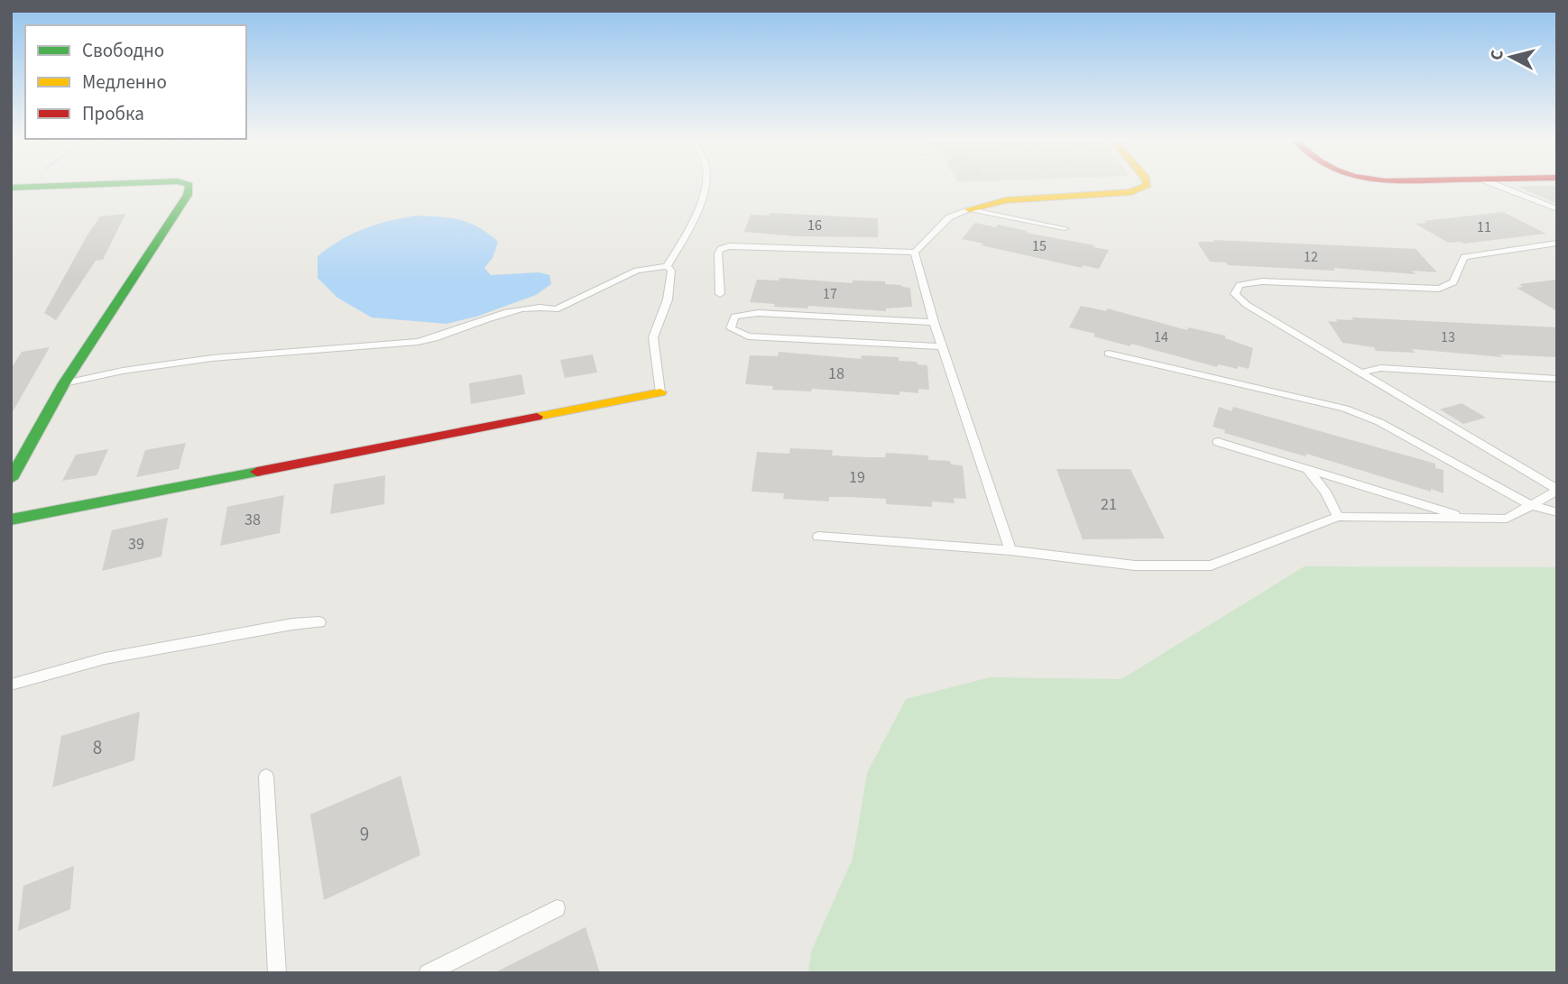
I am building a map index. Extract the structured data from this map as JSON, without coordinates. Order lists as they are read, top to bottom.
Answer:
{
  "house_numbers": [
    "16",
    "11",
    "15",
    "12",
    "17",
    "14",
    "13",
    "18",
    "19",
    "21",
    "38",
    "39",
    "8",
    "9"
  ],
  "legend": ["Свободно", "Медленно", "Пробка"],
  "north": "left"
}
